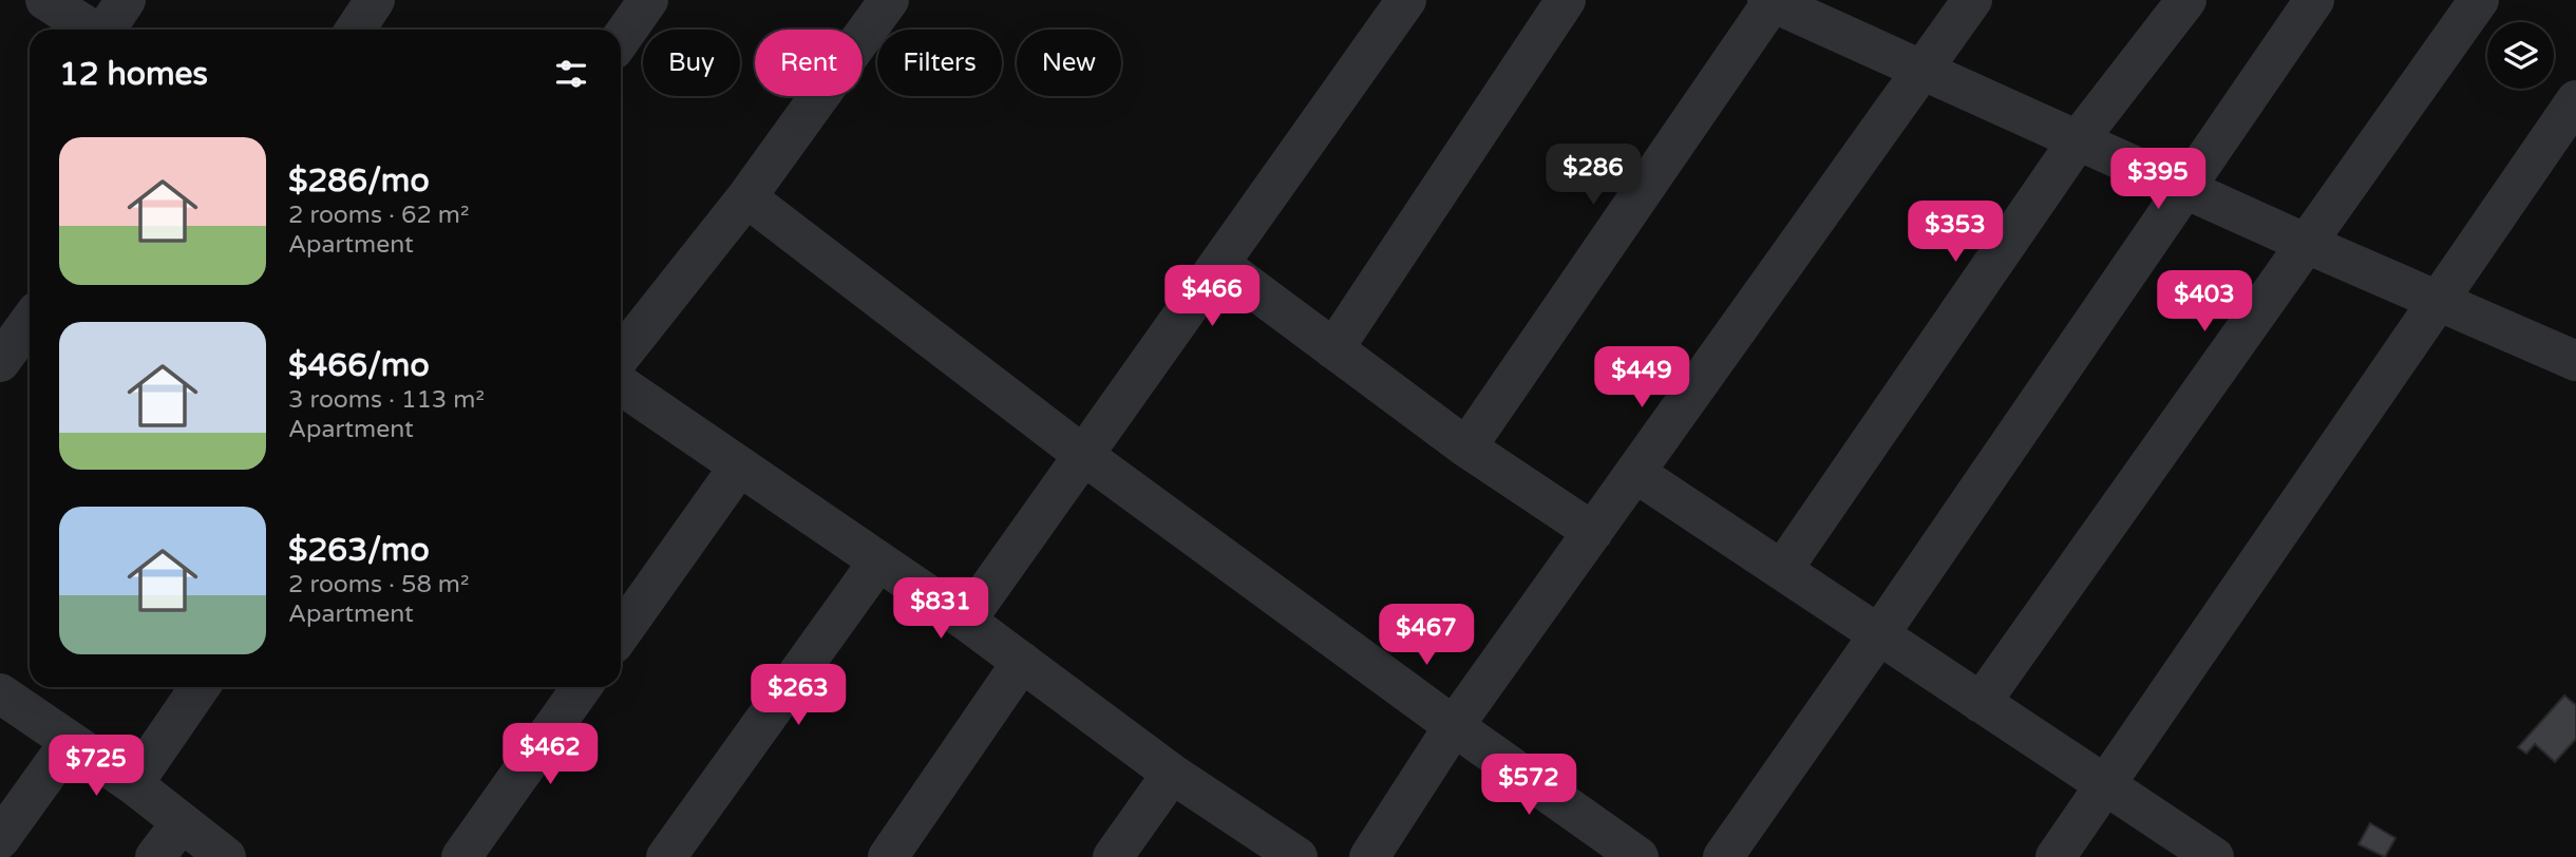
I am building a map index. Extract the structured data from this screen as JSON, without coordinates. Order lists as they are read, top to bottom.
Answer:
{
  "page": {
    "chip": [
      "Buy",
      "Rent",
      "Filters",
      "New"
    ],
    "heading": "12 homes",
    "list": [
      {
        "name": "$286/mo",
        "note": "2 rooms · 62 m² · Apartment"
      },
      {
        "name": "$466/mo",
        "note": "3 rooms · 113 m² · Apartment"
      },
      {
        "name": "$263/mo",
        "note": "2 rooms · 58 m² · Apartment"
      }
    ],
    "price": [
      "$286",
      "$395",
      "$353",
      "$466",
      "$403",
      "$449",
      "$831",
      "$467",
      "$263",
      "$462",
      "$725",
      "$572"
    ]
  }
}
